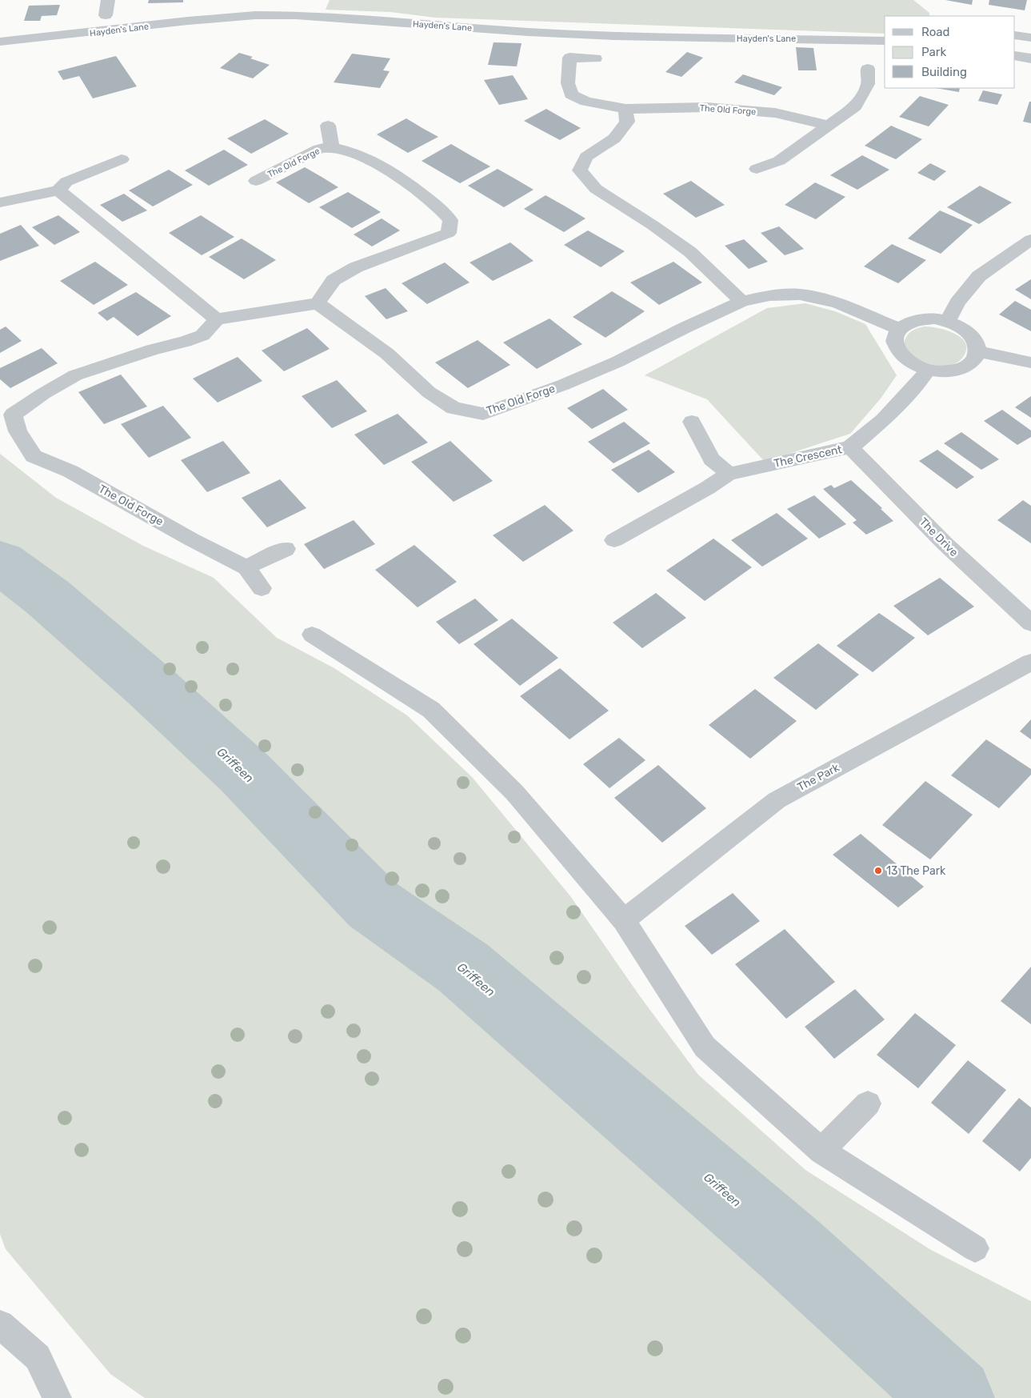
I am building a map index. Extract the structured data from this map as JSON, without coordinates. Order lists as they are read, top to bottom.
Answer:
{
  "streets": {
    "street": [
      "Hayden's Lane",
      "The Old Forge",
      "The Crescent",
      "The Drive",
      "The Park"
    ]
  },
  "crossings": [
    ["The Old Forge", "The Crescent"],
    ["The Crescent", "The Drive"]
  ],
  "water": ["Griffeen"],
  "places": ["13 The Park"],
  "legend": ["Road", "Park", "Building"]
}
